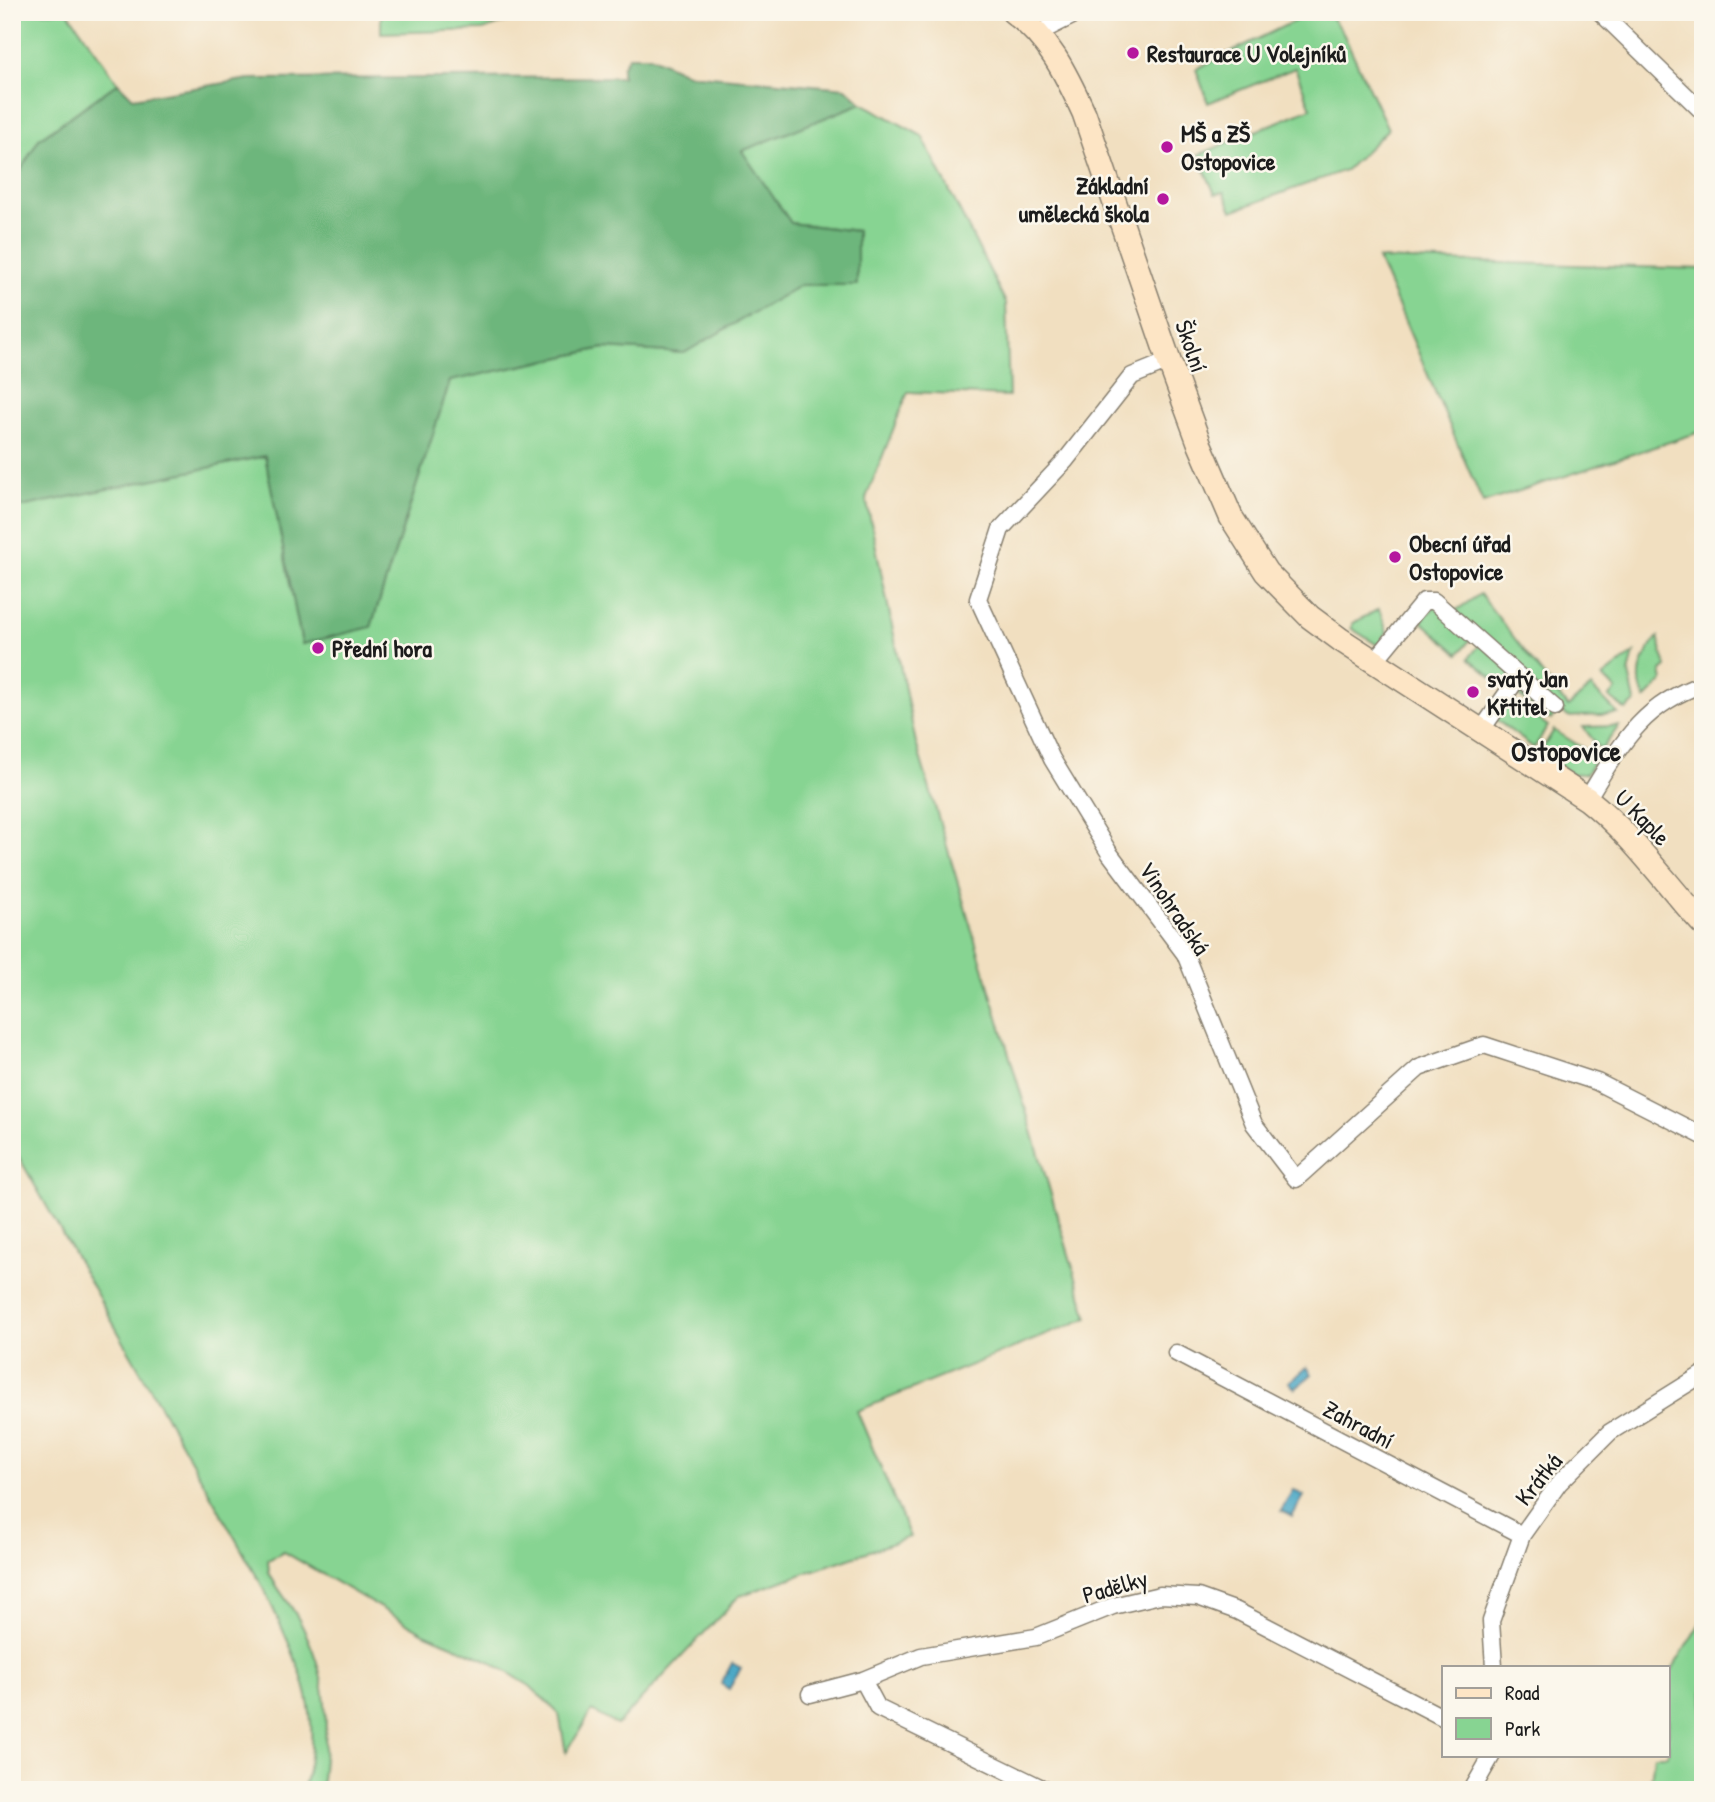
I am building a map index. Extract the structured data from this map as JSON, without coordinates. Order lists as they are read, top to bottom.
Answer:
{
  "streets": {
    "street": [
      "Školní",
      "U Kaple",
      "Vinohradská",
      "Zahradní",
      "Krátká",
      "Padělky"
    ]
  },
  "crossings": [
    ["Školní", "U Kaple"],
    ["Školní", "Vinohradská"],
    ["Zahradní", "Krátká"]
  ],
  "districts": ["Ostopovice"],
  "places": [
    "Restaurace U Volejníků",
    "MŠ a ZŠ Ostopovice",
    "Základní umělecká škola",
    "Obecní úřad Ostopovice",
    "Přední hora",
    "svatý Jan Křtitel"
  ],
  "legend": ["Road", "Park"]
}
